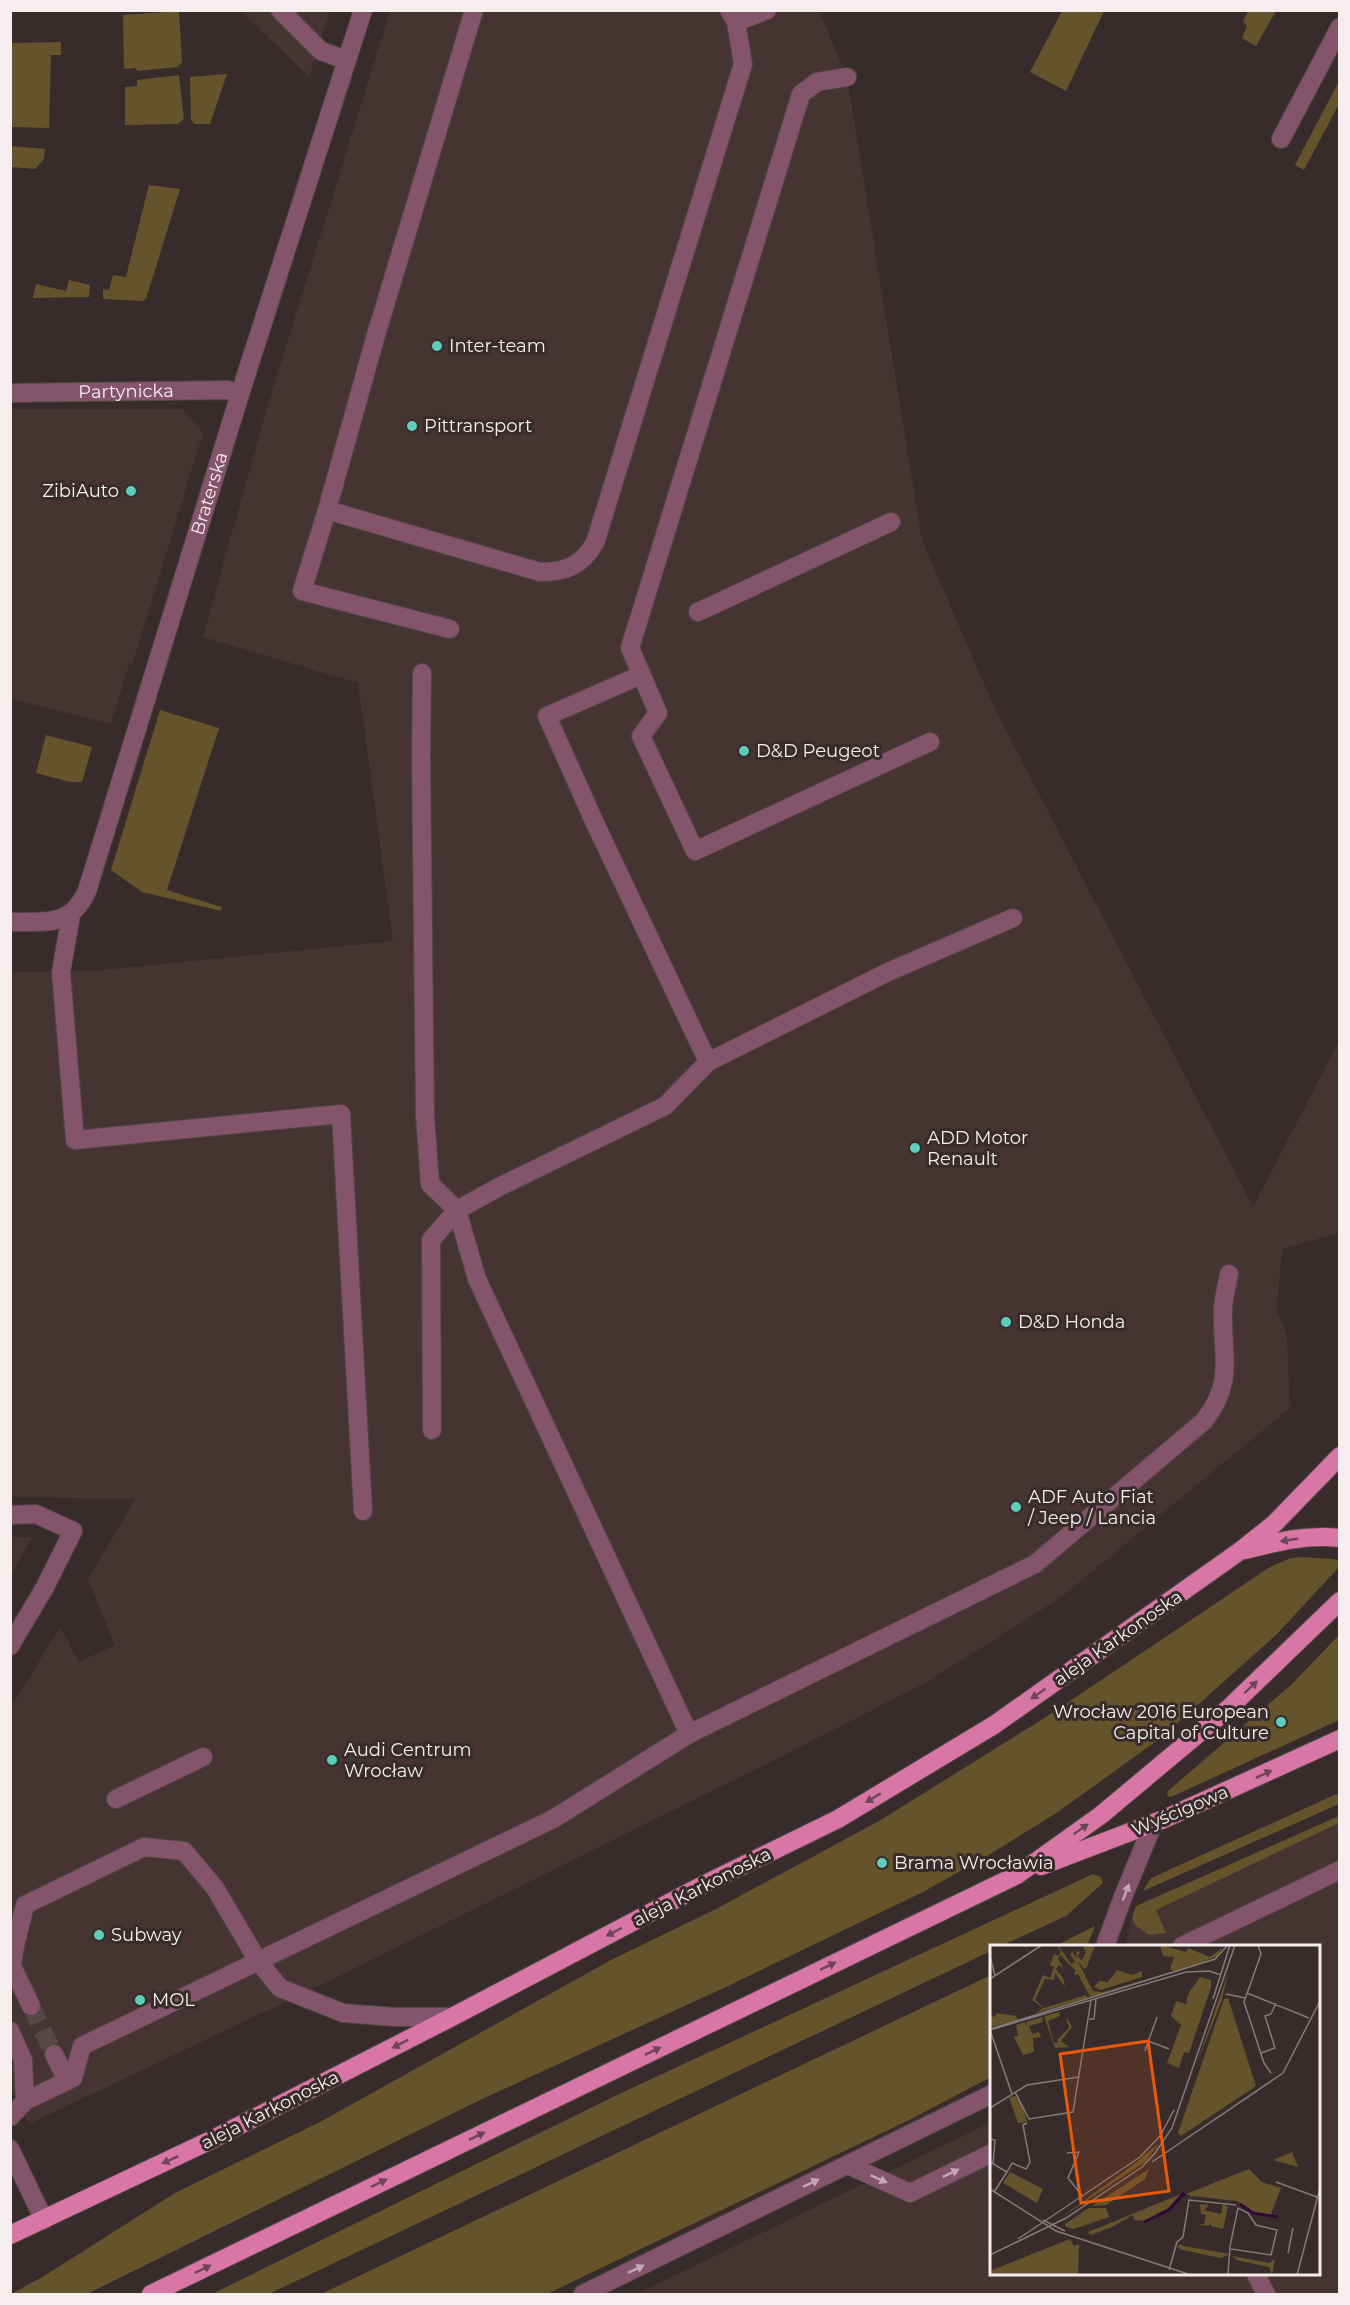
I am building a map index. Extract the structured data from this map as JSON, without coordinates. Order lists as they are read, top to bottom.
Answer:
{
  "streets": {
    "main road": ["aleja Karkonoska", "Wyścigowa"],
    "street": ["Partynicka", "Braterska"]
  },
  "crossings": [
    ["Partynicka", "Braterska"]
  ],
  "places": [
    "Inter-team",
    "Pittransport",
    "ZibiAuto",
    "D&D Peugeot",
    "ADD Motor Renault",
    "D&D Honda",
    "ADF Auto Fiat / Jeep / Lancia",
    "Wrocław 2016 European Capital of Culture",
    "Audi Centrum Wrocław",
    "Brama Wrocławia",
    "Subway",
    "MOL"
  ]
}
